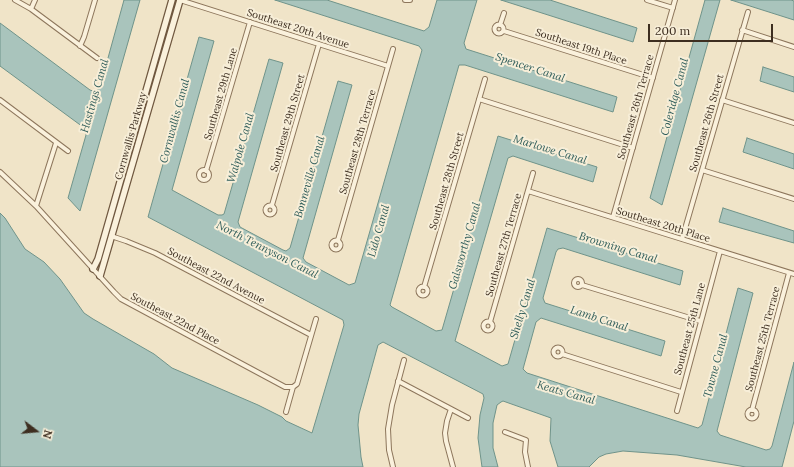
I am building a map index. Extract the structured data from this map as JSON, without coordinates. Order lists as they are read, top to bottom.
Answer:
{
  "streets": {
    "street": [
      "Southeast 20th Avenue",
      "Southeast 19th Place",
      "Southeast 29th Lane",
      "Southeast 26th Terrace",
      "Southeast 29th Street",
      "Southeast 26th Street",
      "Cornwallis Parkway",
      "Southeast 28th Terrace",
      "Southeast 28th Street",
      "Southeast 20th Place",
      "Southeast 27th Terrace",
      "Southeast 22nd Avenue",
      "Southeast 22nd Place",
      "Southeast 25th Lane",
      "Southeast 25th Terrace"
    ]
  },
  "crossings": [
    ["Southeast 20th Avenue", "Southeast 29th Lane"],
    ["Southeast 20th Avenue", "Southeast 29th Street"],
    ["Southeast 20th Avenue", "Cornwallis Parkway"],
    ["Southeast 20th Avenue", "Southeast 28th Terrace"],
    ["Southeast 19th Place", "Southeast 26th Terrace"],
    ["Southeast 26th Terrace", "Southeast 20th Place"],
    ["Southeast 26th Street", "Southeast 20th Place"],
    ["Cornwallis Parkway", "Southeast 22nd Avenue"],
    ["Cornwallis Parkway", "Southeast 22nd Place"],
    ["Southeast 20th Place", "Southeast 27th Terrace"],
    ["Southeast 20th Place", "Southeast 25th Lane"],
    ["Southeast 20th Place", "Southeast 25th Terrace"]
  ],
  "water": [
    "Spencer Canal",
    "Hastings Canal",
    "Coleridge Canal",
    "Cornwallis Canal",
    "Walpole Canal",
    "Marlowe Canal",
    "Bonneville Canal",
    "Lido Canal",
    "Galsworthy Canal",
    "Browning Canal",
    "North Tennyson Canal",
    "Shelly Canal",
    "Lamb Canal",
    "Towne Canal",
    "Keats Canal"
  ],
  "scale_bar": "200 m",
  "north": "right"
}
